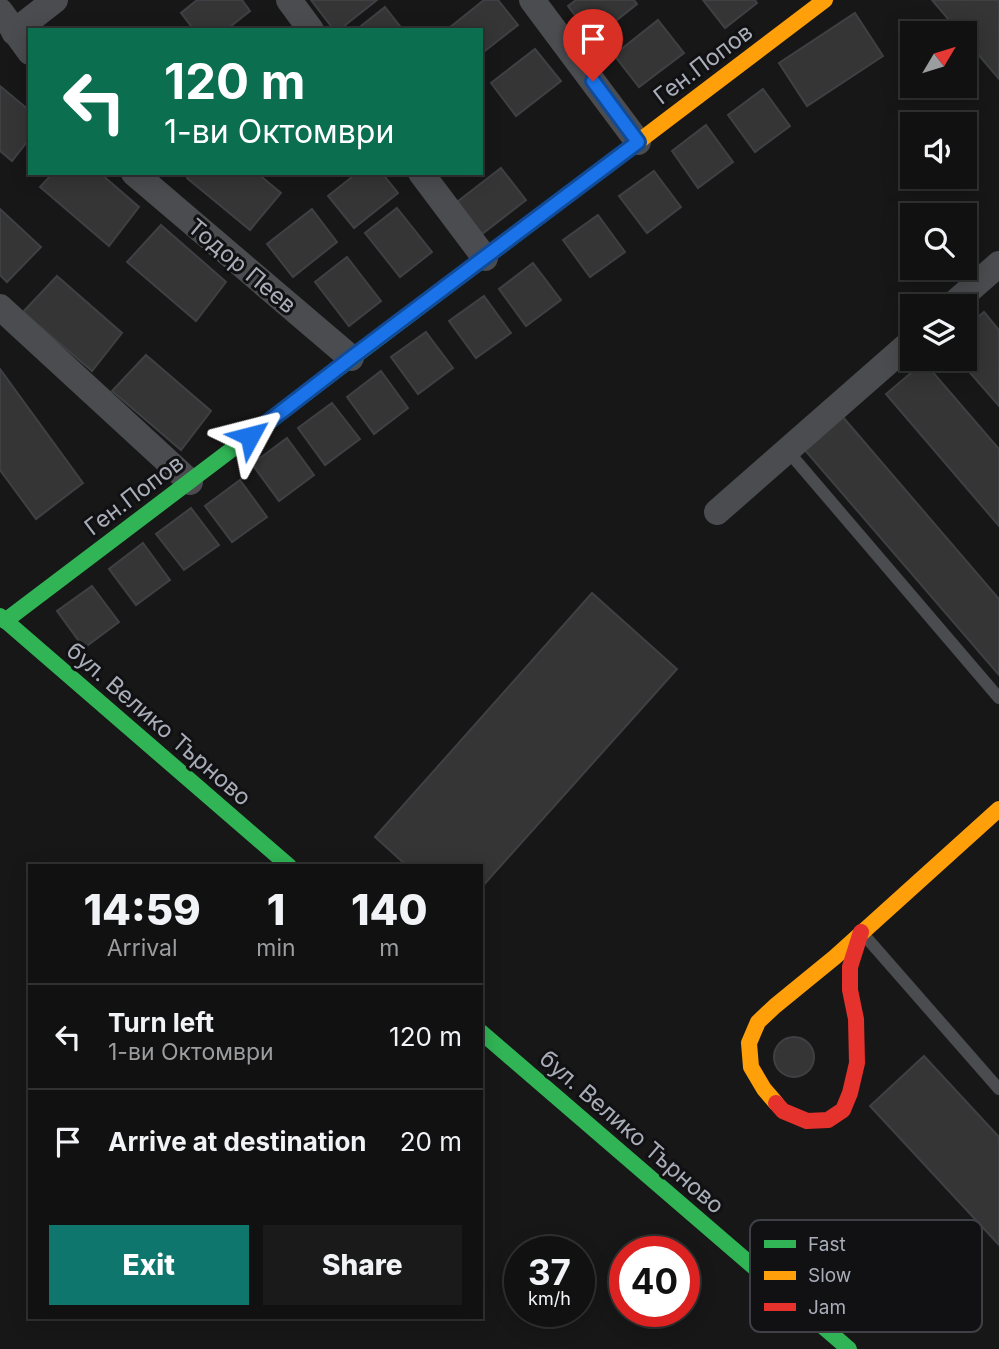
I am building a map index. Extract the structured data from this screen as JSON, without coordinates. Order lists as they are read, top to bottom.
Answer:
{
  "streets": {
    "street": ["Ген.Попов", "Тодор Пеев", "бул. Велико Търново"]
  },
  "crossings": [
    ["Ген.Попов", "Тодор Пеев"],
    ["Ген.Попов", "бул. Велико Търново"]
  ],
  "legend": ["Fast", "Slow", "Jam"],
  "north": "top right",
  "page": {
    "turn": ["120 m", "1-ви Октомври"],
    "eta": [
      "14:59",
      "Arrival",
      "1",
      "min",
      "140",
      "m"
    ],
    "list": [
      {
        "name": "Turn left",
        "note": "1-ви Октомври",
        "value": "120 m"
      },
      {
        "name": "Arrive at destination",
        "value": "20 m"
      }
    ],
    "buttons": ["Exit", "Share"],
    "speed": "37 km/h",
    "limit": "40"
  }
}
